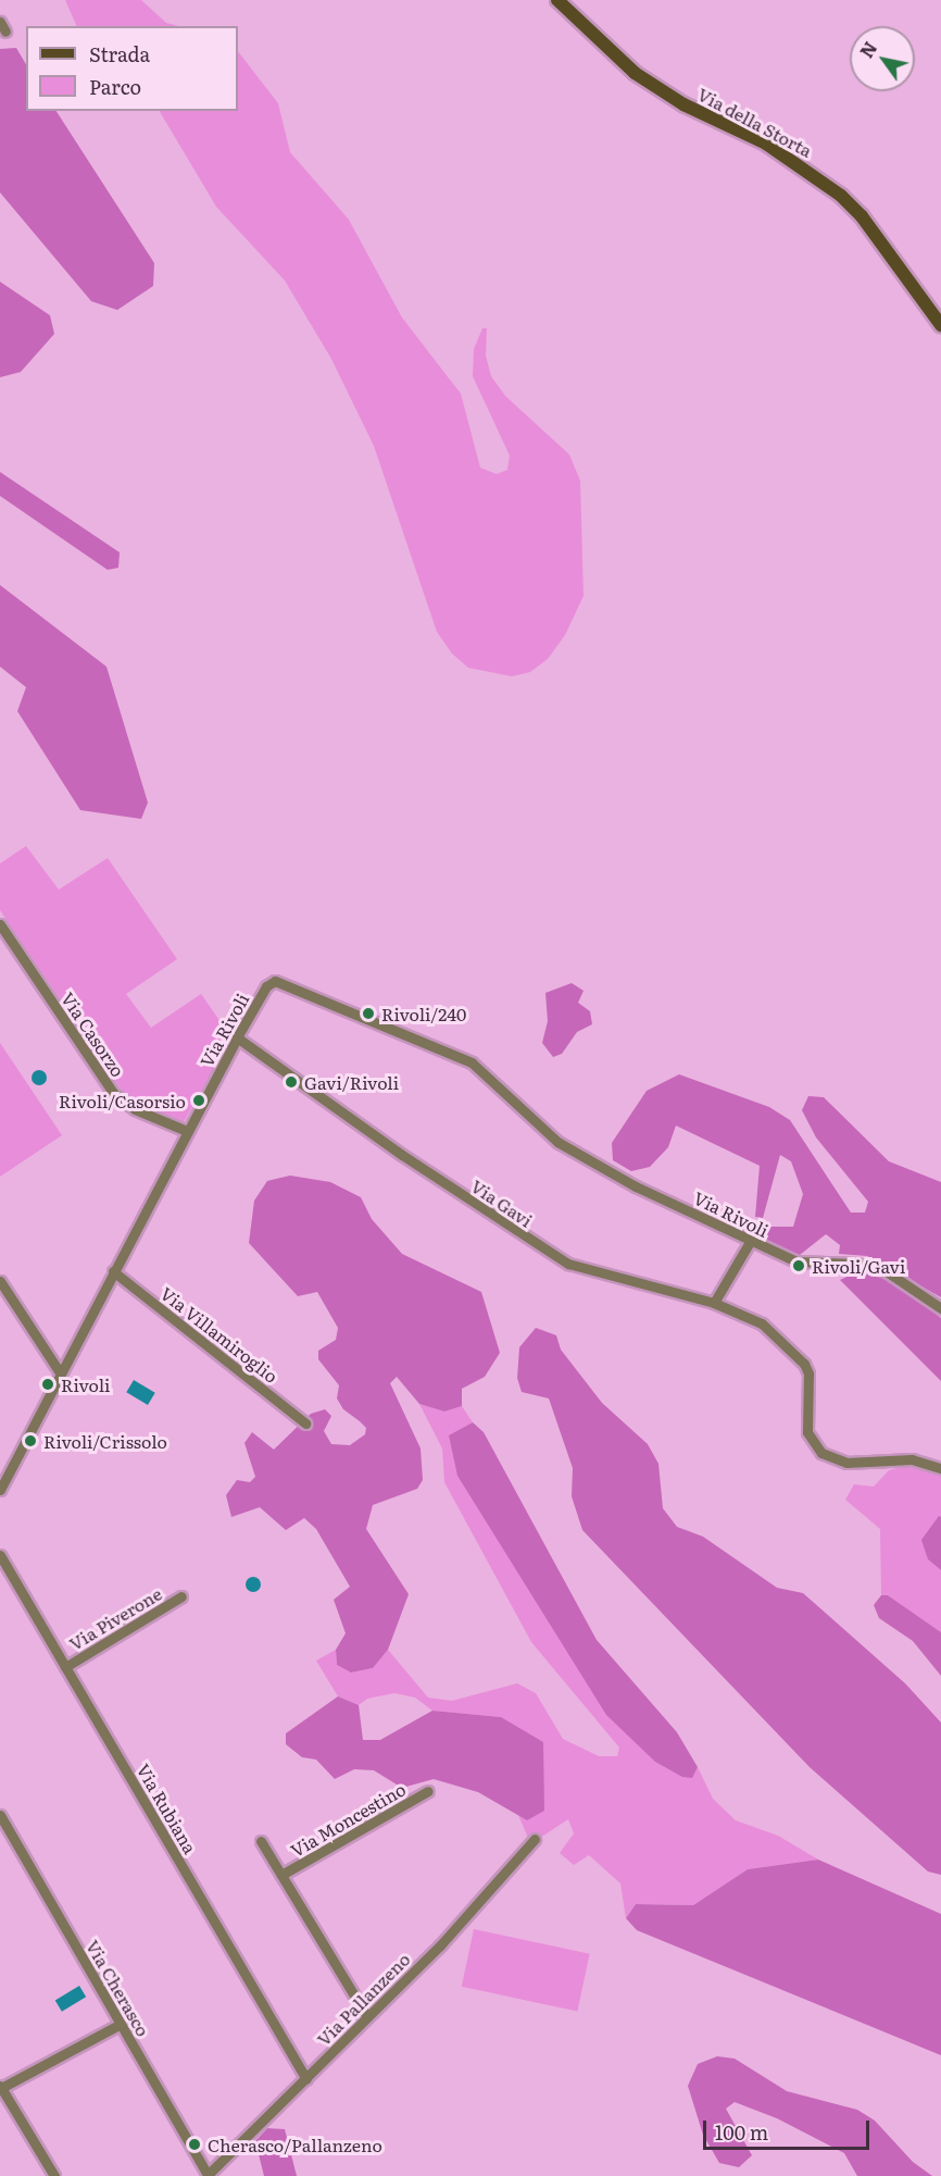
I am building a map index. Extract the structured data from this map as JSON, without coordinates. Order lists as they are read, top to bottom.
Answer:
{
  "streets": {
    "main road": ["Via della Storta"],
    "street": [
      "Via Rivoli",
      "Via Casorzo",
      "Via Gavi",
      "Via Villamiroglio",
      "Via Piverone",
      "Via Rubiana",
      "Via Moncestino",
      "Via Cherasco",
      "Via Pallanzeno"
    ]
  },
  "crossings": [
    ["Via Rivoli", "Via Casorzo"],
    ["Via Rivoli", "Via Gavi"],
    ["Via Rivoli", "Via Villamiroglio"],
    ["Via Piverone", "Via Rubiana"],
    ["Via Rubiana", "Via Pallanzeno"],
    ["Via Cherasco", "Via Pallanzeno"]
  ],
  "places": [
    "Rivoli/240",
    "Gavi/Rivoli",
    "Rivoli/Casorsio",
    "Rivoli/Gavi",
    "Rivoli",
    "Rivoli/Crissolo",
    "Cherasco/Pallanzeno"
  ],
  "legend": ["Strada", "Parco"],
  "scale_bar": "100 m",
  "north": "top left"
}
